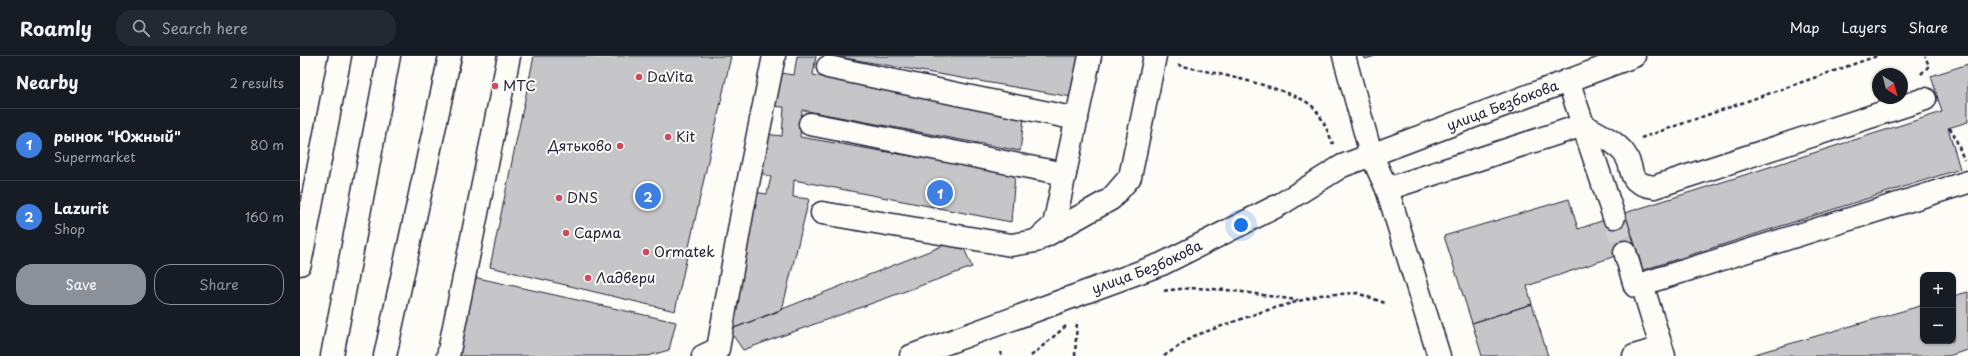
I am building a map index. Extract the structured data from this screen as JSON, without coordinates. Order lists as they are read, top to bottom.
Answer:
{
  "streets": {
    "street": ["улица Безбокова"]
  },
  "places": [
    "DaVita",
    "МТС",
    "Kit",
    "Дятьково",
    "DNS",
    "Сарма",
    "Ormatek",
    "Ладвери"
  ],
  "north": "bottom right",
  "page": {
    "header": "Roamly",
    "search": "Search here",
    "nav": ["Map", "Layers", "Share"],
    "heading": ["Nearby", "2 results"],
    "list": [
      {
        "mark": "1",
        "name": "рынок \"Южный\"",
        "note": "Supermarket",
        "value": "80 m"
      },
      {
        "mark": "2",
        "name": "Lazurit",
        "note": "Shop",
        "value": "160 m"
      }
    ],
    "pins": ["1", "2"],
    "buttons": ["Save", "Share"],
    "map_buttons": ["+", "−"]
  }
}
